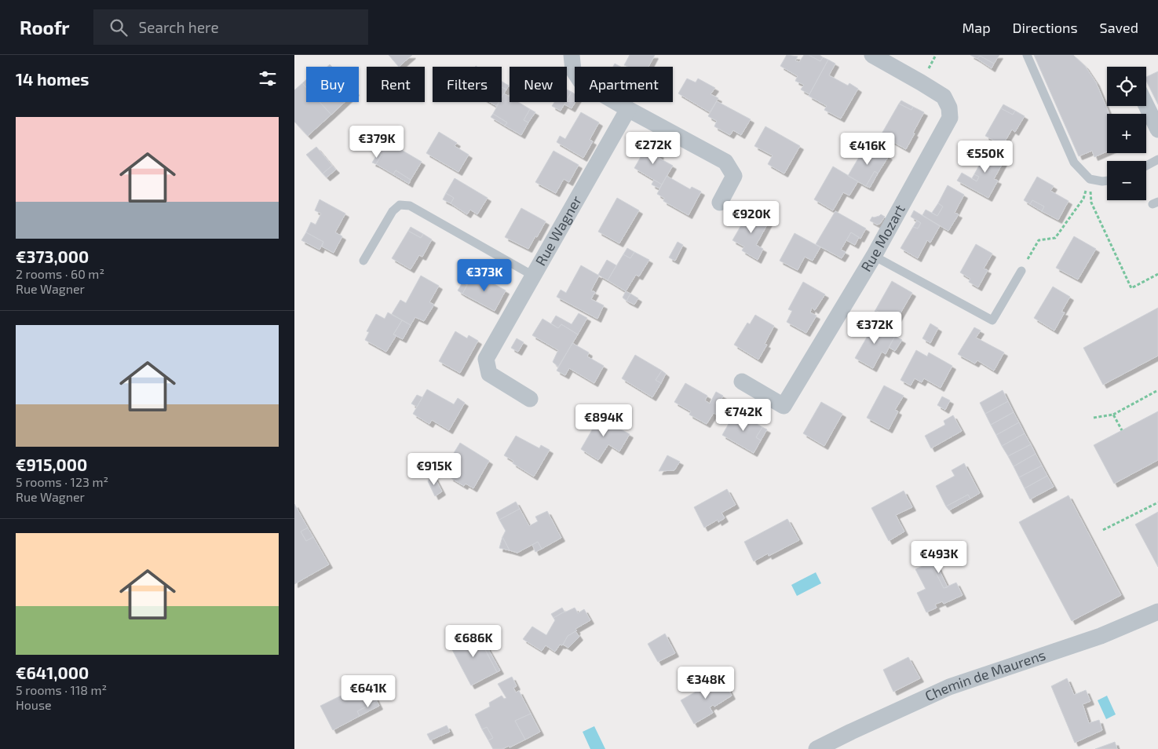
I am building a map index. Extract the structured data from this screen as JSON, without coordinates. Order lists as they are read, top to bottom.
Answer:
{
  "streets": {
    "street": ["Rue Wagner", "Rue Mozart", "Chemin de Maurens"]
  },
  "page": {
    "header": "Roofr",
    "search": "Search here",
    "nav": ["Map", "Directions", "Saved"],
    "heading": "14 homes",
    "map_buttons": ["+", "−"],
    "chip": [
      "Buy",
      "Rent",
      "Filters",
      "New",
      "Apartment"
    ],
    "list": [
      {
        "name": "€373,000",
        "note": "2 rooms · 60 m² · Rue Wagner"
      },
      {
        "name": "€915,000",
        "note": "5 rooms · 123 m² · Rue Wagner"
      },
      {
        "name": "€641,000",
        "note": "5 rooms · 118 m² · House"
      }
    ],
    "price": [
      "€379K",
      "€272K",
      "€416K",
      "€550K",
      "€920K",
      "€373K",
      "€372K",
      "€742K",
      "€894K",
      "€915K",
      "€493K",
      "€686K",
      "€348K",
      "€641K"
    ]
  }
}
